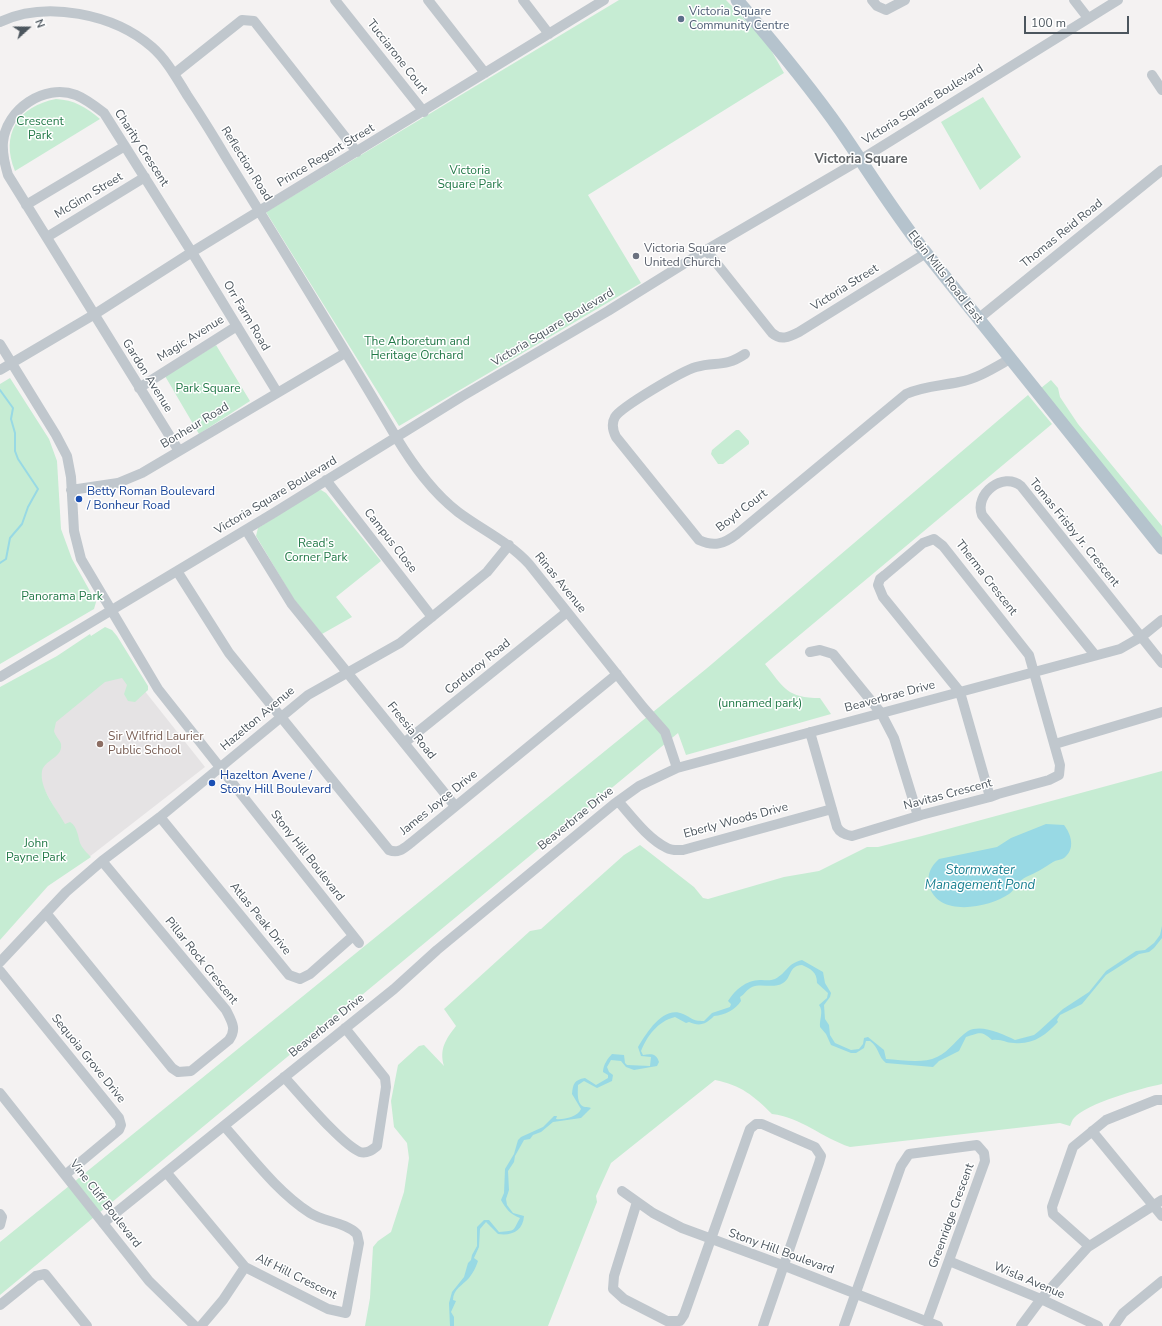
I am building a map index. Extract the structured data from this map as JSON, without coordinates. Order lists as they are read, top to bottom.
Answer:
{
  "streets": {
    "main road": ["Elgin Mills Road East"],
    "street": [
      "Tucciarone Court",
      "Victoria Square Boulevard",
      "Charity Crescent",
      "Prince Regent Street",
      "Reflection Road",
      "McGinn Street",
      "Thomas Reid Road",
      "Victoria Street",
      "Orr Farm Road",
      "Magic Avenue",
      "Gardon Avenue",
      "Bonheur Road",
      "Boyd Court",
      "Tomas Frisby Jr. Crescent",
      "Campus Close",
      "Therma Crescent",
      "Rinas Avenue",
      "Corduroy Road",
      "Beaverbrae Drive",
      "Hazelton Avenue",
      "Freesia Road",
      "Navitas Crescent",
      "James Joyce Drive",
      "Eberly Woods Drive",
      "Stony Hill Boulevard",
      "Atlas Peak Drive",
      "Pillar Rock Crescent",
      "Sequoia Grove Drive",
      "Vine Cliff Boulevard",
      "Greenridge Crescent",
      "Alf Hill Crescent",
      "Wisla Avenue"
    ]
  },
  "crossings": [
    ["Tucciarone Court", "Prince Regent Street"],
    ["Victoria Square Boulevard", "Reflection Road"],
    ["Victoria Square Boulevard", "Elgin Mills Road East"],
    ["Victoria Square Boulevard", "Victoria Street"],
    ["Victoria Square Boulevard", "Campus Close"],
    ["Victoria Square Boulevard", "Rinas Avenue"],
    ["Victoria Square Boulevard", "Freesia Road"],
    ["Victoria Square Boulevard", "James Joyce Drive"],
    ["Victoria Square Boulevard", "Stony Hill Boulevard"],
    ["Charity Crescent", "Prince Regent Street"],
    ["Charity Crescent", "McGinn Street"],
    ["Charity Crescent", "Orr Farm Road"],
    ["Charity Crescent", "Gardon Avenue"],
    ["Prince Regent Street", "Reflection Road"],
    ["Prince Regent Street", "Orr Farm Road"],
    ["Prince Regent Street", "Gardon Avenue"],
    ["Prince Regent Street", "Stony Hill Boulevard"],
    ["Reflection Road", "Bonheur Road"],
    ["Reflection Road", "Rinas Avenue"],
    ["Thomas Reid Road", "Elgin Mills Road East"],
    ["Elgin Mills Road East", "Victoria Street"],
    ["Elgin Mills Road East", "Boyd Court"],
    ["Orr Farm Road", "Magic Avenue"],
    ["Orr Farm Road", "Bonheur Road"],
    ["Magic Avenue", "Gardon Avenue"],
    ["Gardon Avenue", "Bonheur Road"],
    ["Bonheur Road", "Stony Hill Boulevard"],
    ["Tomas Frisby Jr. Crescent", "Beaverbrae Drive"],
    ["Campus Close", "Hazelton Avenue"],
    ["Therma Crescent", "Beaverbrae Drive"],
    ["Therma Crescent", "Navitas Crescent"],
    ["Rinas Avenue", "Corduroy Road"],
    ["Rinas Avenue", "Beaverbrae Drive"],
    ["Rinas Avenue", "Hazelton Avenue"],
    ["Rinas Avenue", "James Joyce Drive"],
    ["Corduroy Road", "Freesia Road"],
    ["Beaverbrae Drive", "Navitas Crescent"],
    ["Beaverbrae Drive", "Eberly Woods Drive"],
    ["Beaverbrae Drive", "Vine Cliff Boulevard"],
    ["Beaverbrae Drive", "Alf Hill Crescent"],
    ["Hazelton Avenue", "Freesia Road"],
    ["Hazelton Avenue", "James Joyce Drive"],
    ["Hazelton Avenue", "Stony Hill Boulevard"],
    ["Hazelton Avenue", "Atlas Peak Drive"],
    ["Hazelton Avenue", "Pillar Rock Crescent"],
    ["Freesia Road", "James Joyce Drive"],
    ["Navitas Crescent", "Eberly Woods Drive"],
    ["Stony Hill Boulevard", "Atlas Peak Drive"],
    ["Stony Hill Boulevard", "Greenridge Crescent"],
    ["Sequoia Grove Drive", "Vine Cliff Boulevard"],
    ["Greenridge Crescent", "Wisla Avenue"]
  ],
  "districts": ["Victoria Square"],
  "water": ["Stormwater Management Pond"],
  "parks": [
    "Crescent Park",
    "Victoria Square Park",
    "The Arboretum and Heritage Orchard",
    "Park Square",
    "Read's Corner Park",
    "Panorama Park",
    "(unnamed park)",
    "John Payne Park"
  ],
  "places": [
    "Victoria Square Community Centre",
    "Victoria Square United Church",
    "Betty Roman Boulevard / Bonheur Road",
    "Sir Wilfrid Laurier Public School",
    "Hazelton Avene / Stony Hill Boulevard"
  ],
  "scale_bar": "100 m",
  "north": "right"
}
